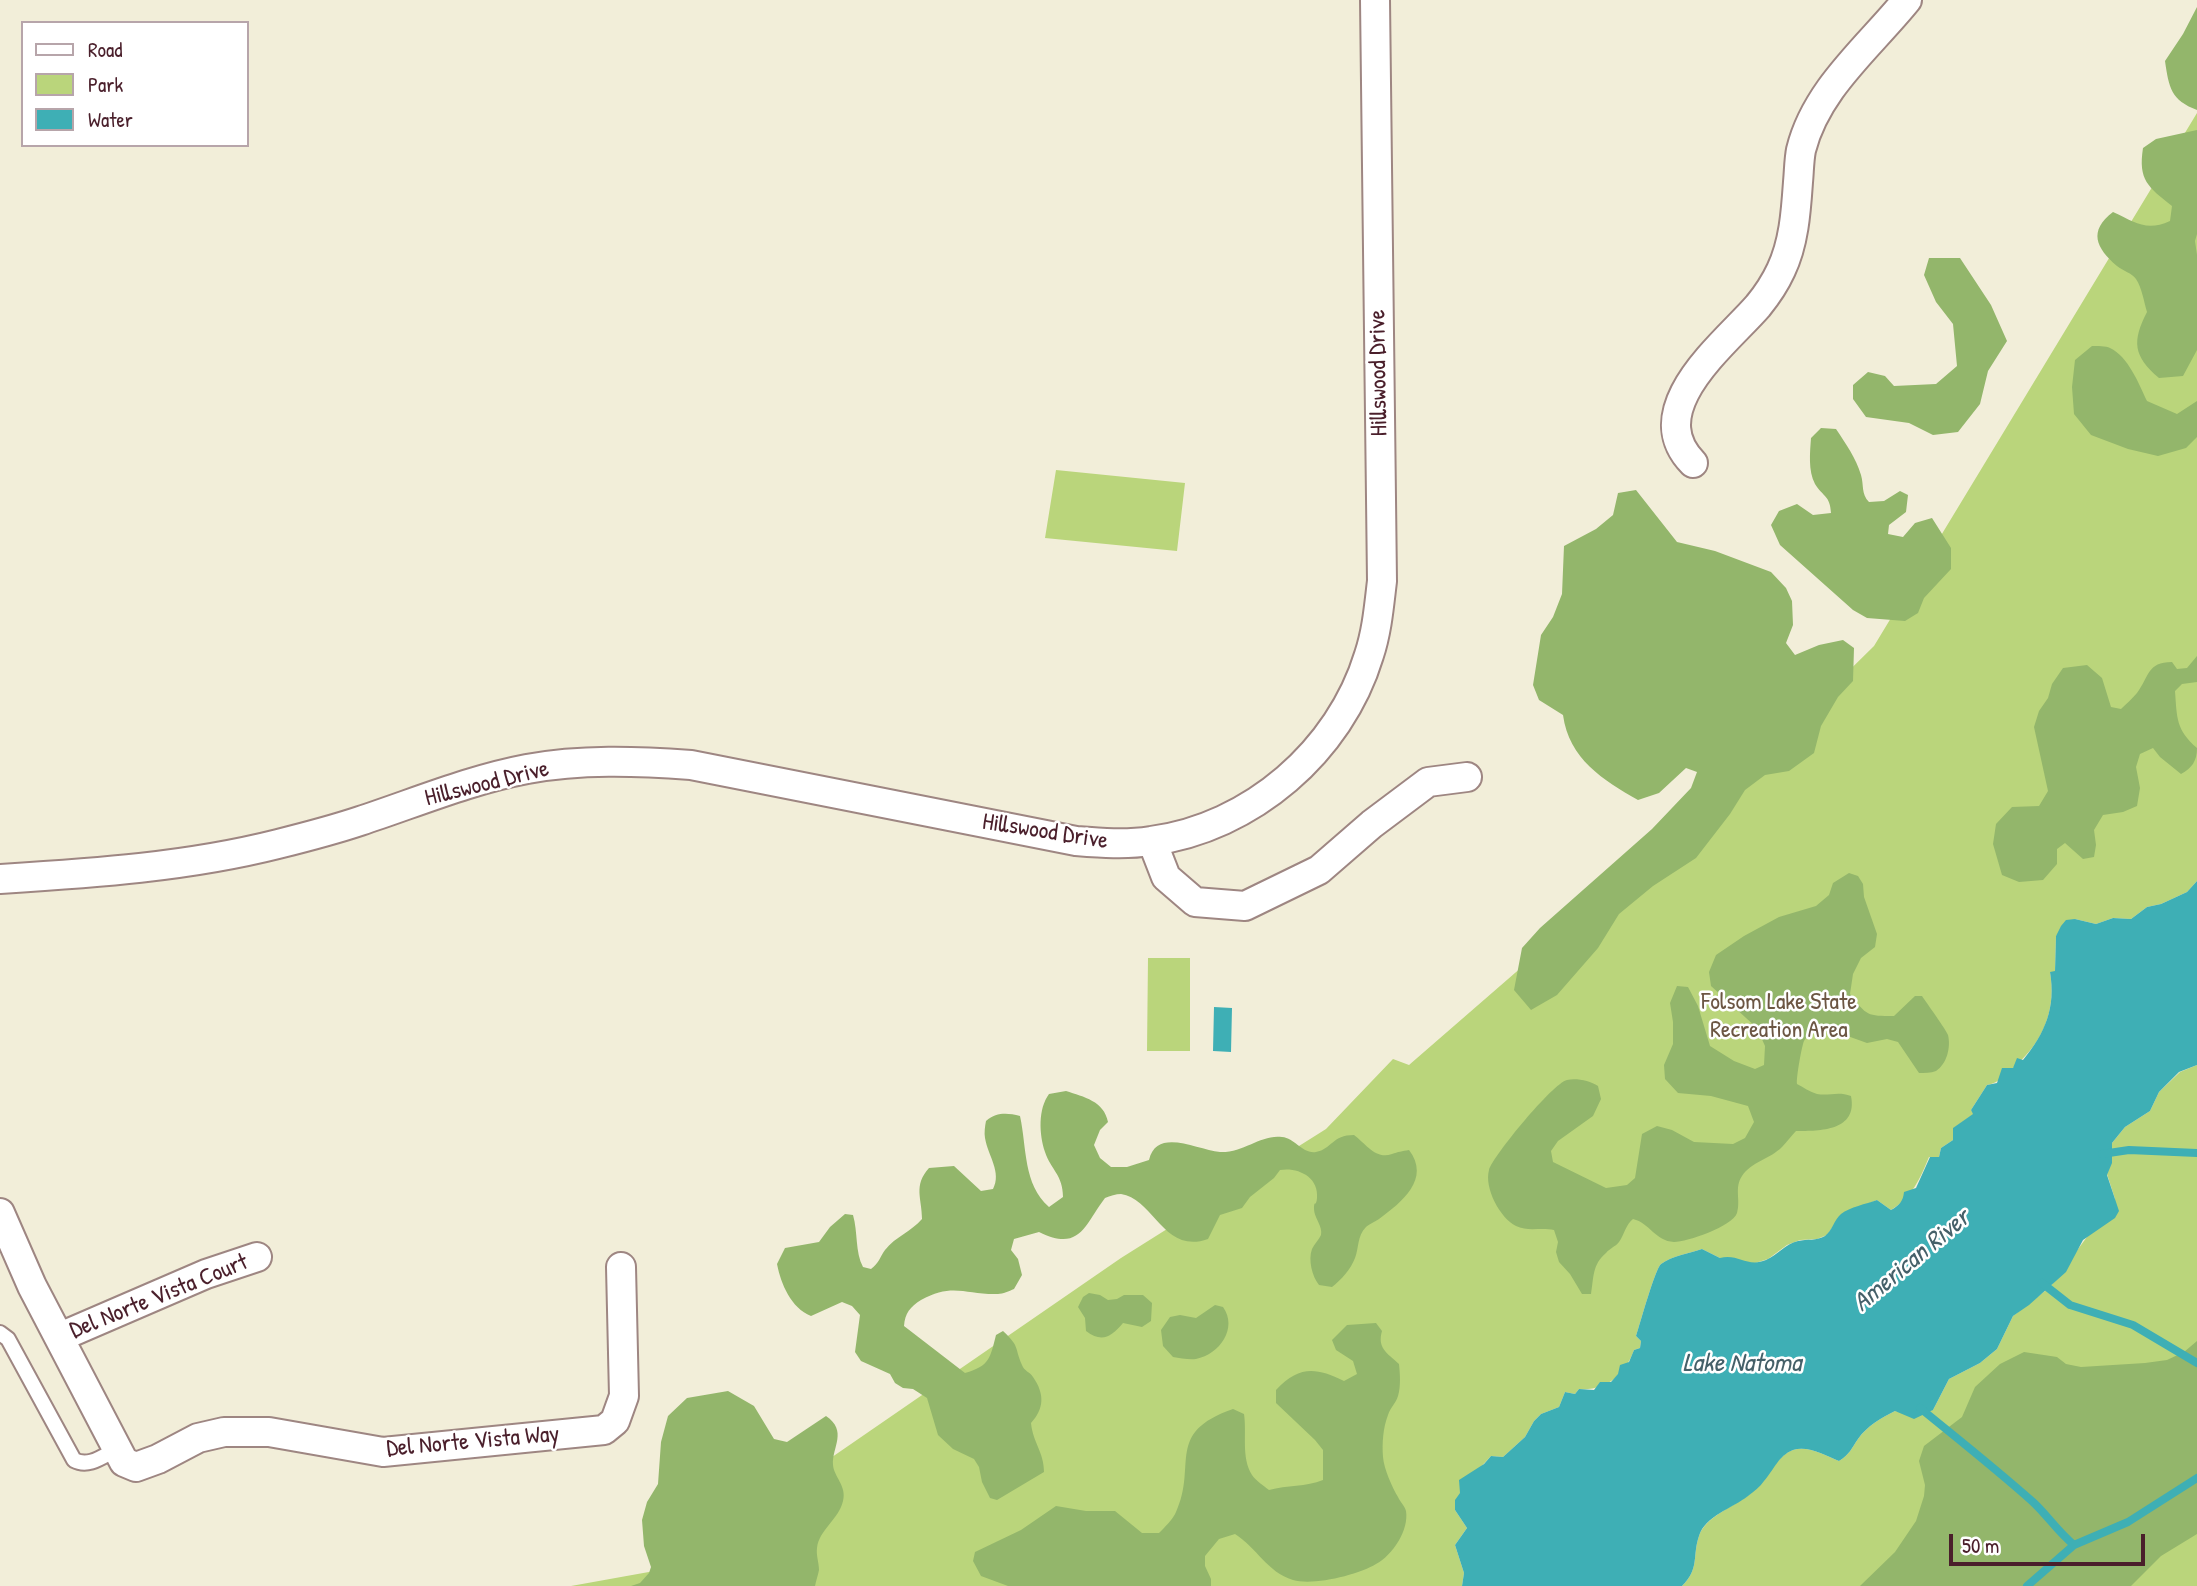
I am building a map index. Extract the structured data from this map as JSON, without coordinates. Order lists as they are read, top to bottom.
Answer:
{
  "streets": {
    "street": ["Hillswood Drive", "Del Norte Vista Court", "Del Norte Vista Way"]
  },
  "water": ["American River", "Lake Natoma"],
  "parks": ["Folsom Lake State Recreation Area"],
  "legend": ["Road", "Park", "Water"],
  "scale_bar": "50 m"
}
